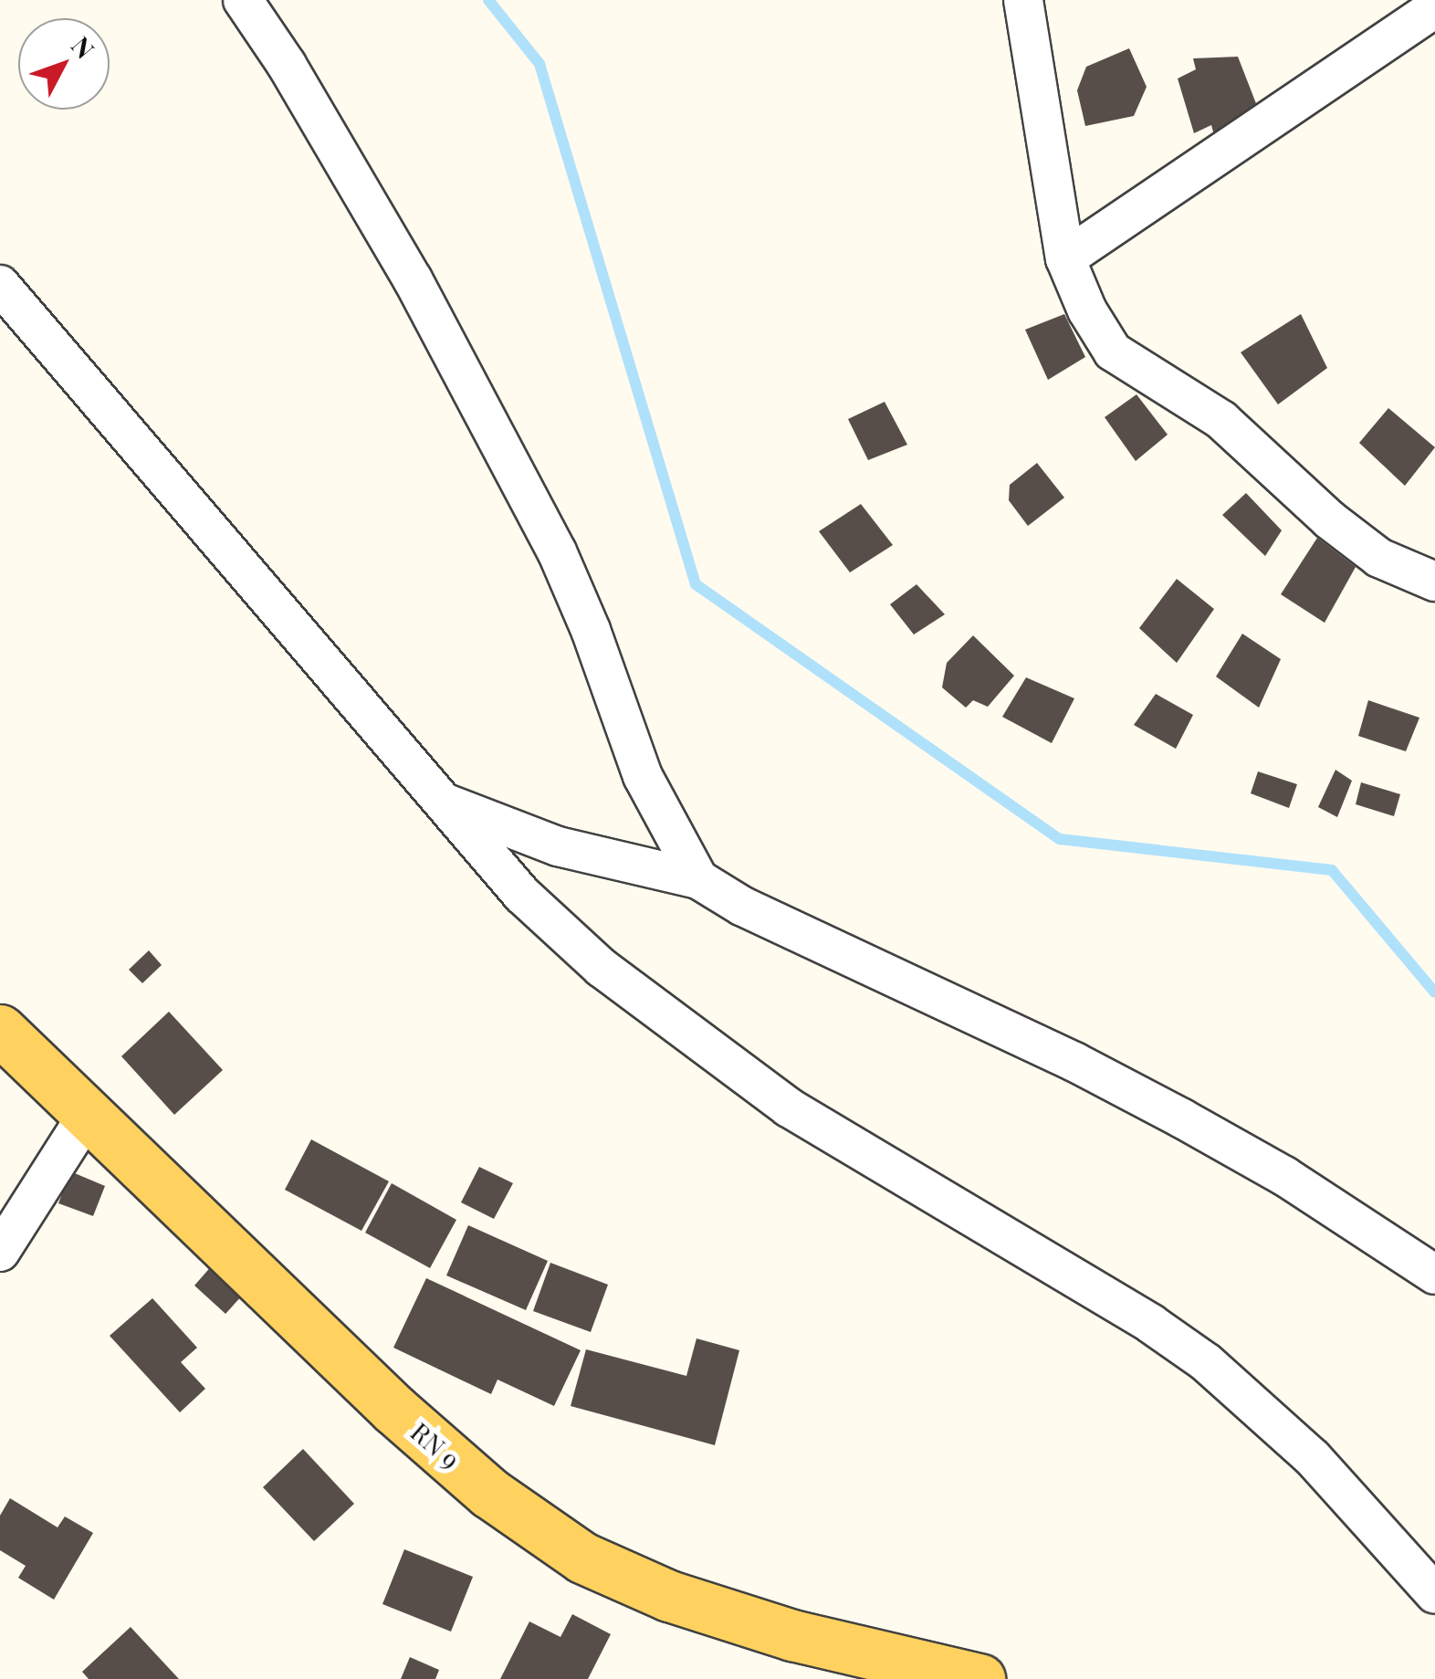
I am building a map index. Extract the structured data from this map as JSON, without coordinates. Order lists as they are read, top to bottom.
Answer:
{
  "streets": {
    "main road": ["RN 9"]
  },
  "north": "top right"
}
